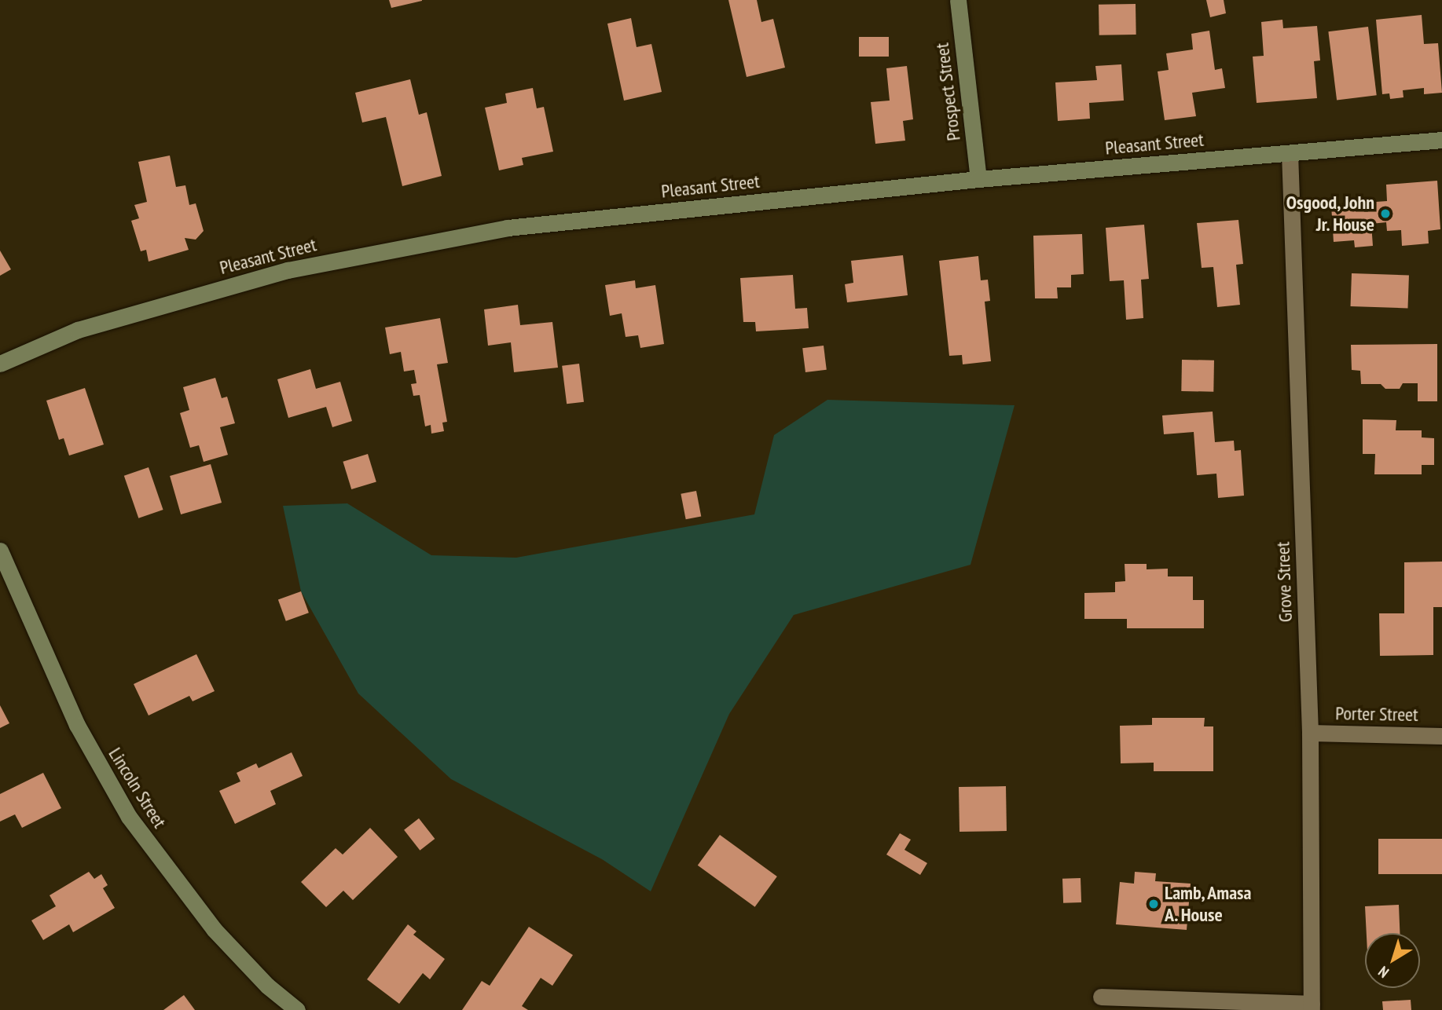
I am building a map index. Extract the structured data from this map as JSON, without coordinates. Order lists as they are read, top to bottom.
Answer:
{
  "streets": {
    "main road": ["Prospect Street", "Pleasant Street", "Lincoln Street"],
    "street": ["Grove Street", "Porter Street"]
  },
  "crossings": [
    ["Prospect Street", "Pleasant Street"],
    ["Pleasant Street", "Grove Street"],
    ["Grove Street", "Porter Street"]
  ],
  "places": ["Osgood, John Jr. House", "Lamb, Amasa A. House"],
  "north": "bottom left"
}
